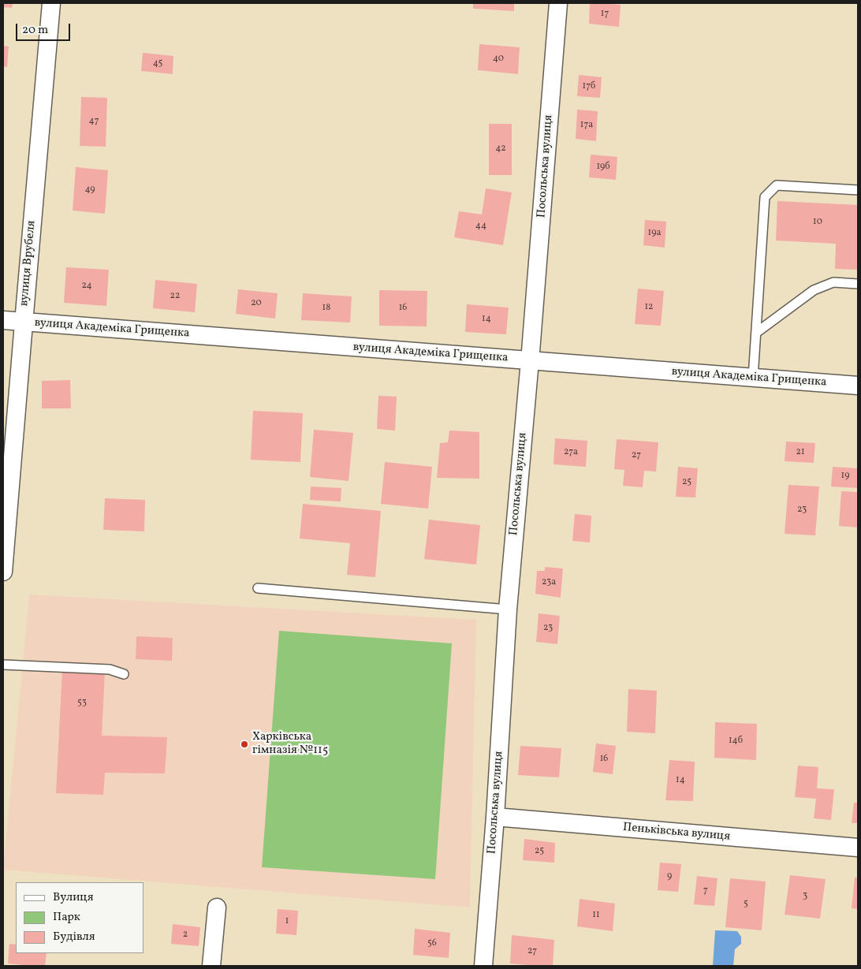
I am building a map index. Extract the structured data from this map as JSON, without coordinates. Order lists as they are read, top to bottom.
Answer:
{
  "streets": {
    "street": [
      "Посольська вулиця",
      "вулиця Врубеля",
      "вулиця Академіка Грищенка",
      "Пеньківська вулиця"
    ]
  },
  "crossings": [
    ["Посольська вулиця", "вулиця Академіка Грищенка"],
    ["Посольська вулиця", "Пеньківська вулиця"],
    ["вулиця Врубеля", "вулиця Академіка Грищенка"]
  ],
  "places": ["Харківська гімназія №115"],
  "house_numbers": [
    "17",
    "40",
    "45",
    "17б",
    "47",
    "17а",
    "42",
    "19б",
    "49",
    "10",
    "44",
    "19а",
    "24",
    "22",
    "20",
    "12",
    "18",
    "16",
    "14",
    "27а",
    "21",
    "27",
    "19",
    "25",
    "23",
    "23а",
    "23",
    "53",
    "14б",
    "16",
    "14",
    "25",
    "9",
    "7",
    "3",
    "5",
    "11",
    "1",
    "2",
    "56",
    "27"
  ],
  "legend": ["Вулиця", "Парк", "Будівля"],
  "scale_bar": "20 m"
}
